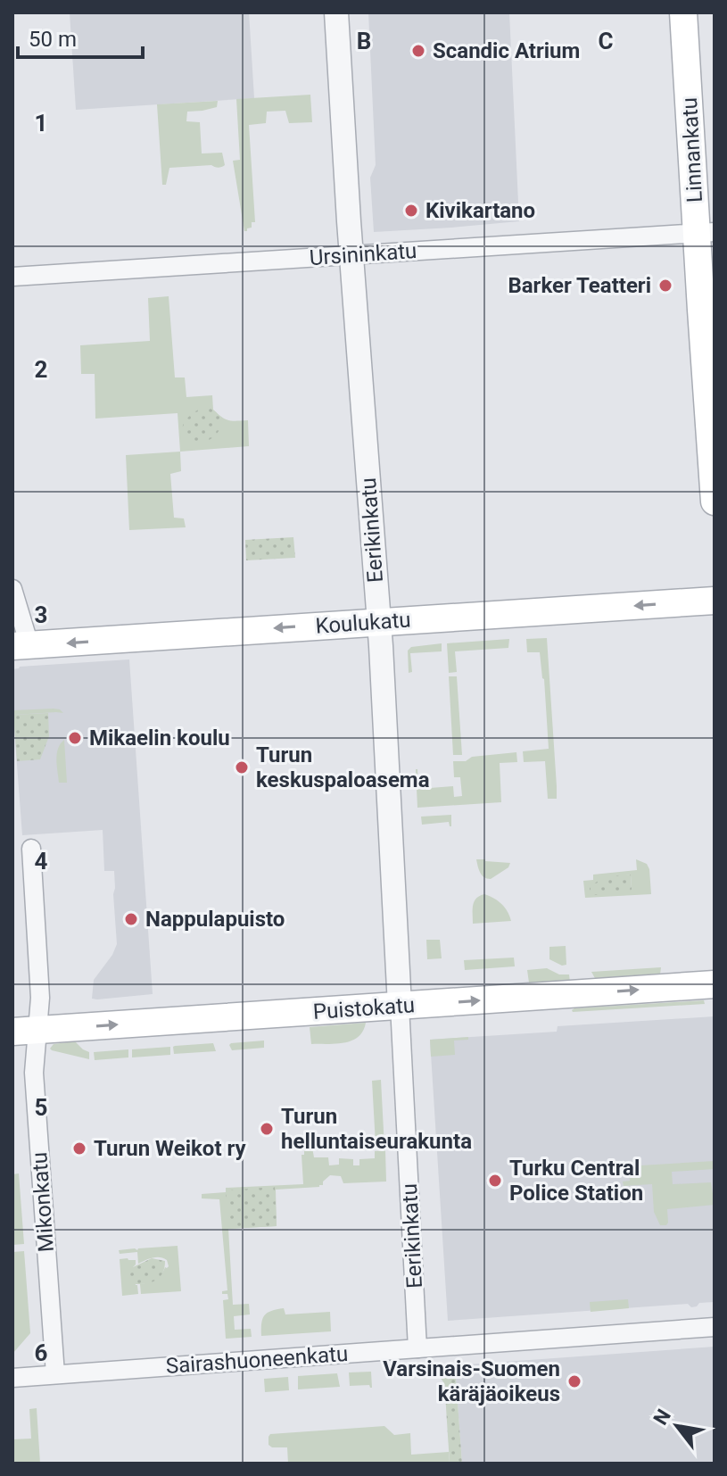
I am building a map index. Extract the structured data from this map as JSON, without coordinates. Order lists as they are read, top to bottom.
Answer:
{
  "streets": {
    "main road": ["Linnankatu", "Koulukatu", "Puistokatu"],
    "street": [
      "Ursininkatu",
      "Eerikinkatu",
      "Mikonkatu",
      "Sairashuoneenkatu"
    ]
  },
  "crossings": [
    ["Linnankatu", "Ursininkatu"],
    ["Ursininkatu", "Eerikinkatu"],
    ["Eerikinkatu", "Koulukatu"],
    ["Eerikinkatu", "Puistokatu"],
    ["Eerikinkatu", "Sairashuoneenkatu"],
    ["Puistokatu", "Mikonkatu"],
    ["Mikonkatu", "Sairashuoneenkatu"]
  ],
  "one_way": ["Koulukatu", "Puistokatu"],
  "places": [
    "Scandic Atrium",
    "Kivikartano",
    "Barker Teatteri",
    "Mikaelin koulu",
    "Turun keskuspaloasema",
    "Nappulapuisto",
    "Turun helluntaiseurakunta",
    "Turun Weikot ry",
    "Turku Central Police Station",
    "Varsinais-Suomen käräjäoikeus"
  ],
  "scale_bar": "50 m",
  "north": "top left",
  "grid": {
    "columns": ["B", "C"],
    "rows": [
      "1",
      "2",
      "3",
      "4",
      "5",
      "6"
    ]
  }
}
